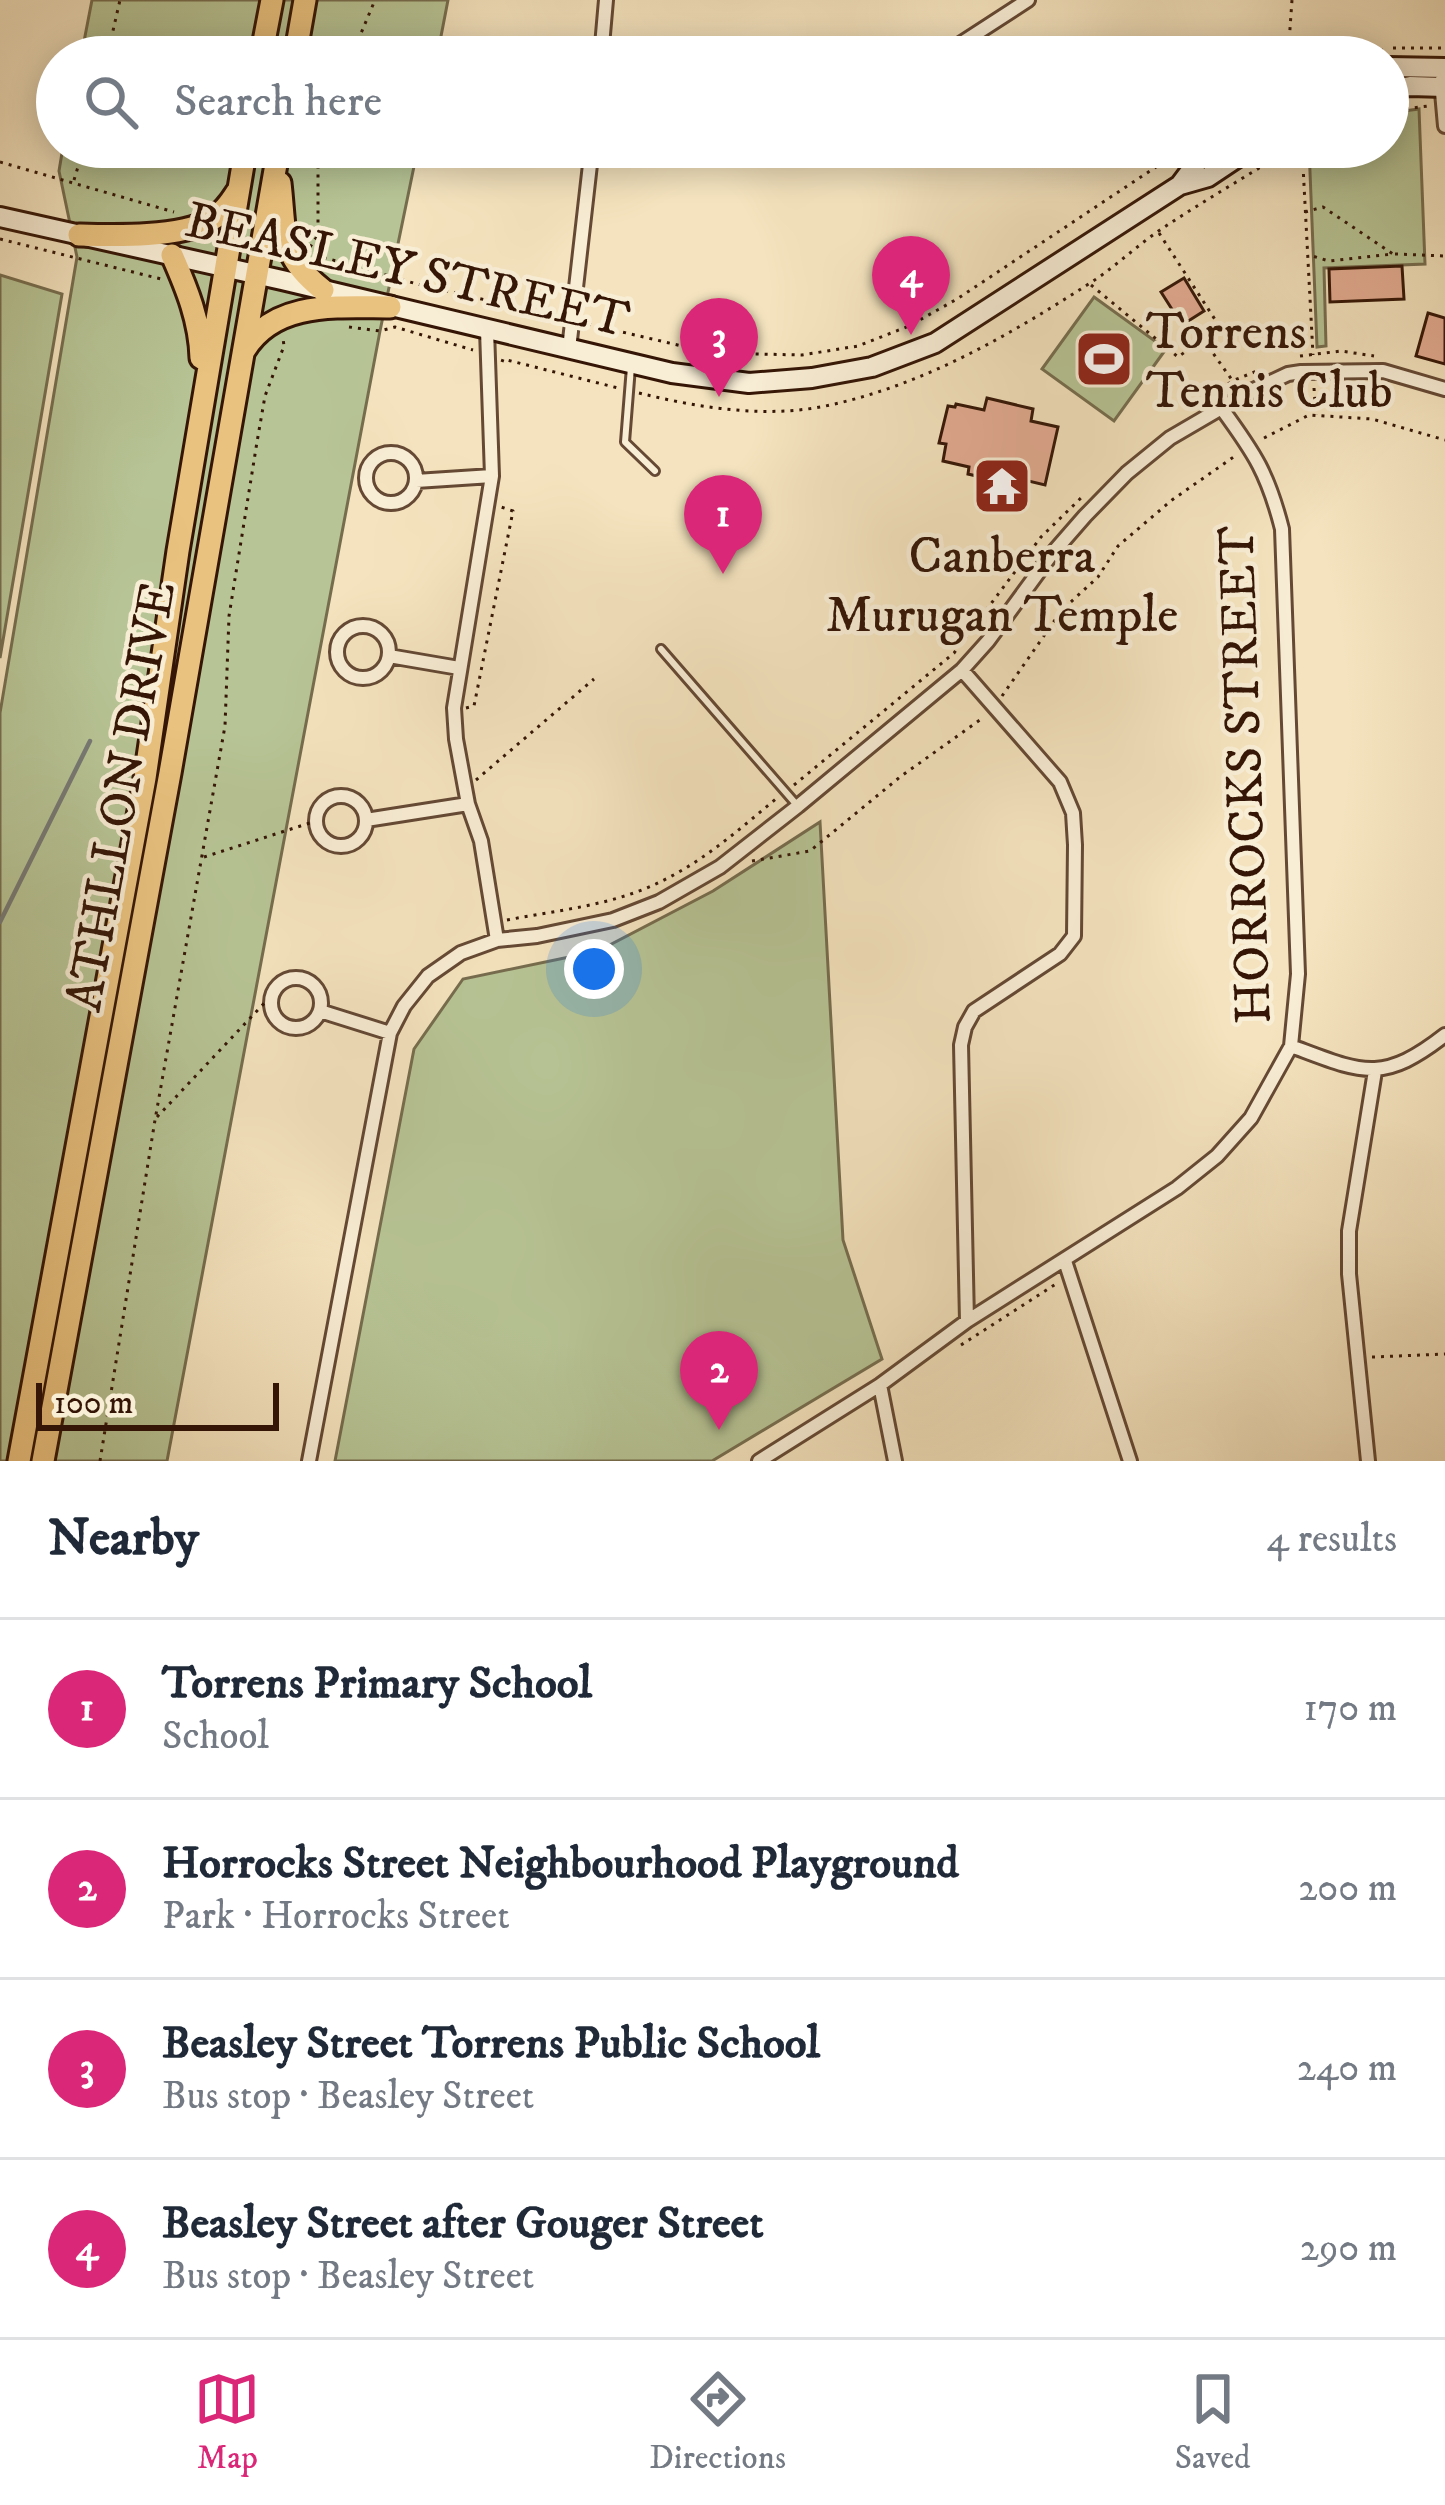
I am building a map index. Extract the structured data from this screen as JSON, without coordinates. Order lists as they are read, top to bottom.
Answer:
{
  "streets": {
    "main road": ["BEASLEY STREET", "ATHLLON DRIVE"],
    "street": ["HORROCKS STREET"]
  },
  "crossings": [
    ["BEASLEY STREET", "ATHLLON DRIVE"]
  ],
  "places": {
    "sports": ["Torrens Tennis Club"],
    "temple": ["Canberra Murugan Temple"]
  },
  "scale_bar": "100 m",
  "page": {
    "search": "Search here",
    "pins": [
      "4",
      "3",
      "1",
      "2"
    ],
    "scale": "100 m",
    "heading": ["Nearby", "4 results"],
    "list": [
      {
        "mark": "1",
        "name": "Torrens Primary School",
        "note": "School",
        "value": "170 m"
      },
      {
        "mark": "2",
        "name": "Horrocks Street Neighbourhood Playground",
        "note": "Park · Horrocks Street",
        "value": "200 m"
      },
      {
        "mark": "3",
        "name": "Beasley Street Torrens Public School",
        "note": "Bus stop · Beasley Street",
        "value": "240 m"
      },
      {
        "mark": "4",
        "name": "Beasley Street after Gouger Street",
        "note": "Bus stop · Beasley Street",
        "value": "290 m"
      }
    ],
    "nav": ["Map", "Directions", "Saved"]
  }
}
